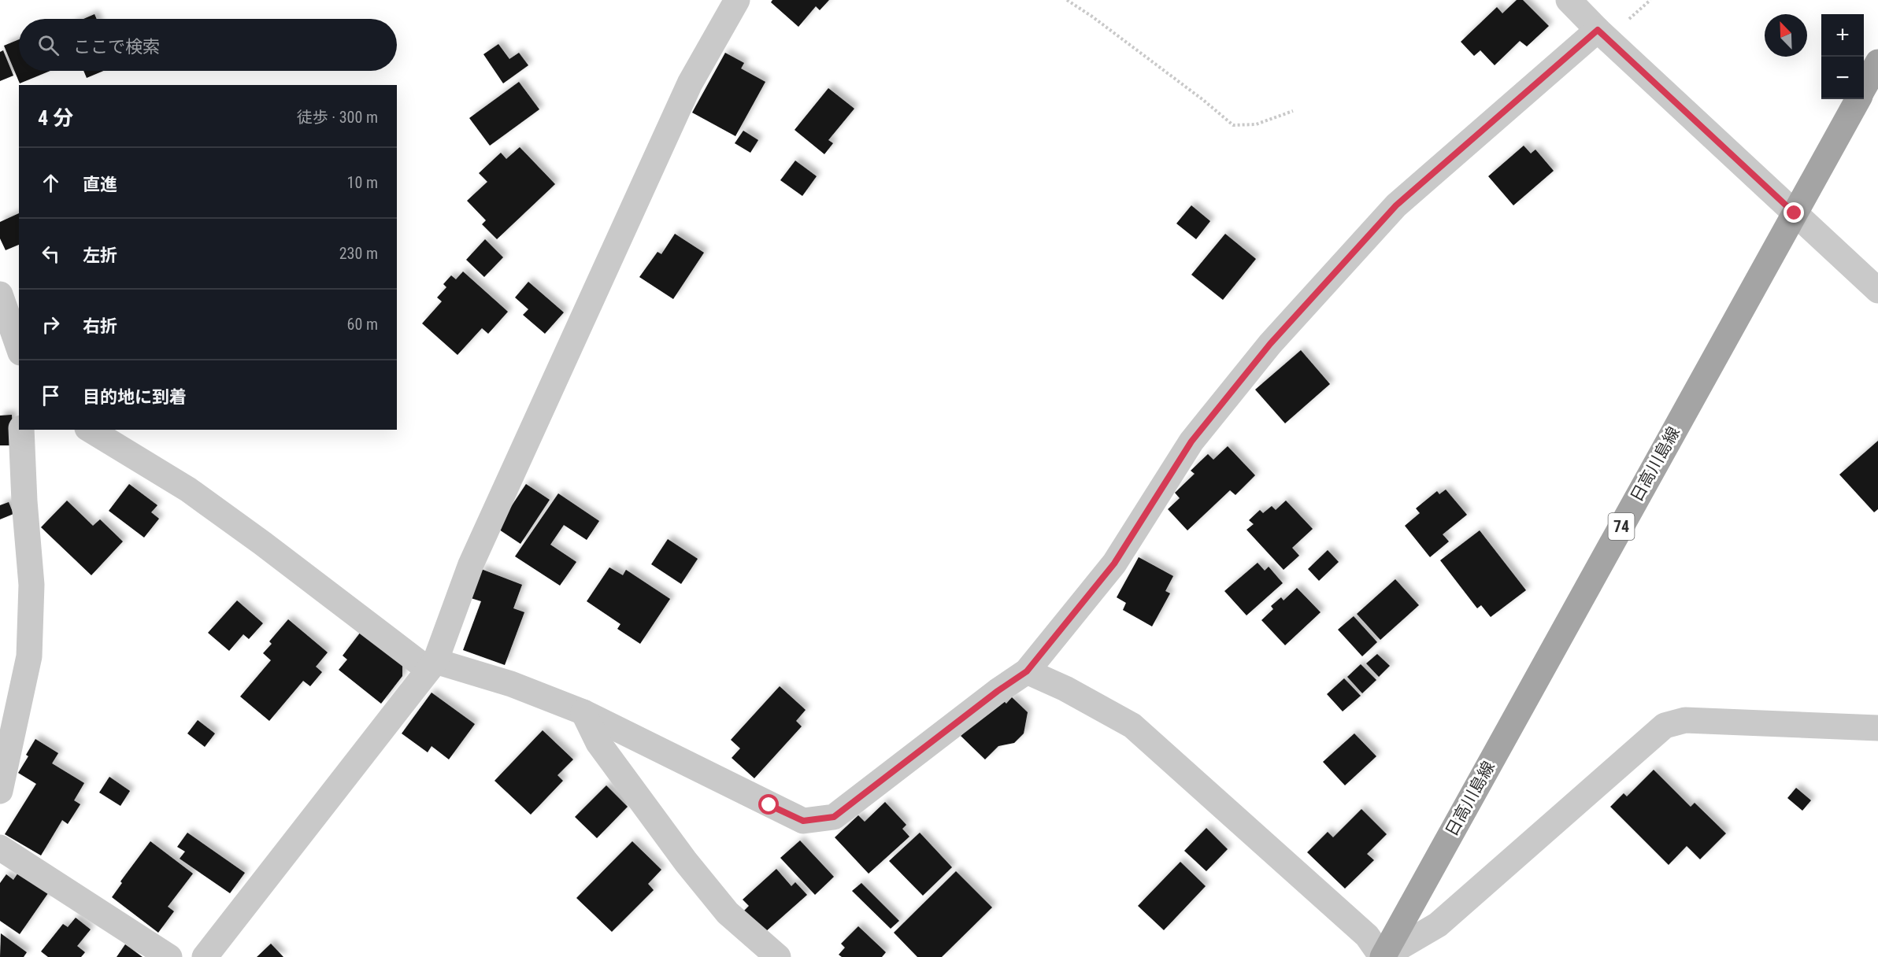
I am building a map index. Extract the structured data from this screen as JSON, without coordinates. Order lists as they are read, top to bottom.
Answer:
{
  "streets": {
    "main road": ["日高川島線", "74"]
  },
  "north": "top left",
  "page": {
    "map_buttons": ["+", "−"],
    "search": "ここで検索",
    "heading": ["4 分", "徒歩 · 300 m"],
    "list": [
      ["直進", "10 m"],
      ["左折", "230 m"],
      ["右折", "60 m"],
      "目的地に到着"
    ]
  }
}
